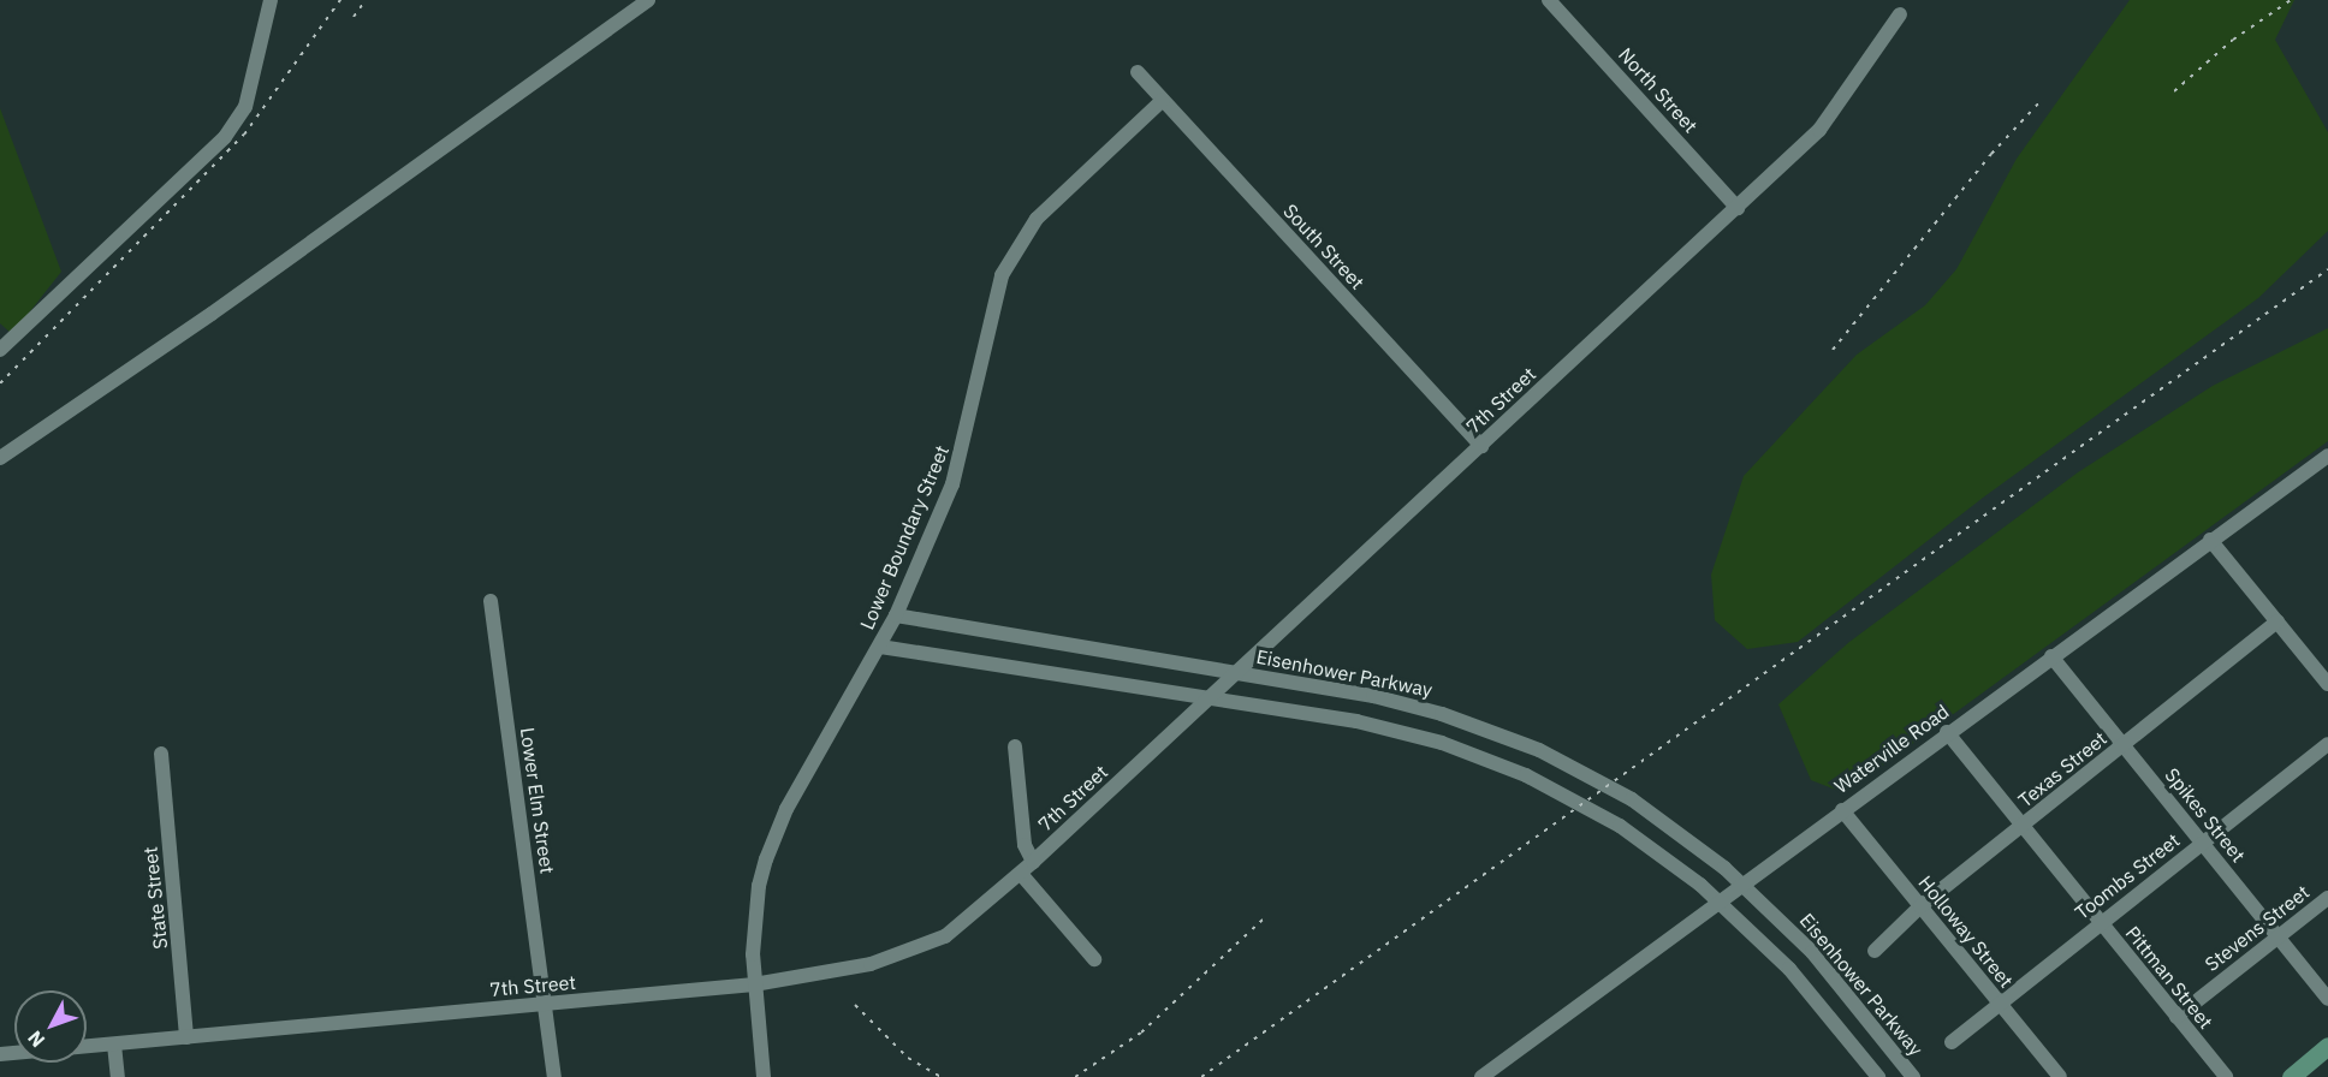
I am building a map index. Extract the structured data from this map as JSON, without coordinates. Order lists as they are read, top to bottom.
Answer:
{
  "streets": {
    "street": [
      "North Street",
      "South Street",
      "7th Street",
      "Lower Boundary Street",
      "Eisenhower Parkway",
      "Waterville Road",
      "Texas Street",
      "Lower Elm Street",
      "Spikes Street",
      "Toombs Street",
      "State Street",
      "Stevens Street",
      "Holloway Street",
      "Pittman Street"
    ]
  },
  "crossings": [
    ["North Street", "7th Street"],
    ["South Street", "7th Street"],
    ["South Street", "Lower Boundary Street"],
    ["7th Street", "Lower Boundary Street"],
    ["7th Street", "Lower Elm Street"],
    ["7th Street", "State Street"],
    ["Lower Boundary Street", "Eisenhower Parkway"],
    ["Waterville Road", "Spikes Street"],
    ["Waterville Road", "Holloway Street"],
    ["Waterville Road", "Pittman Street"],
    ["Texas Street", "Spikes Street"],
    ["Texas Street", "Holloway Street"],
    ["Texas Street", "Pittman Street"],
    ["Spikes Street", "Toombs Street"],
    ["Spikes Street", "Stevens Street"],
    ["Toombs Street", "Holloway Street"],
    ["Toombs Street", "Pittman Street"],
    ["Stevens Street", "Pittman Street"]
  ],
  "north": "bottom left"
}
